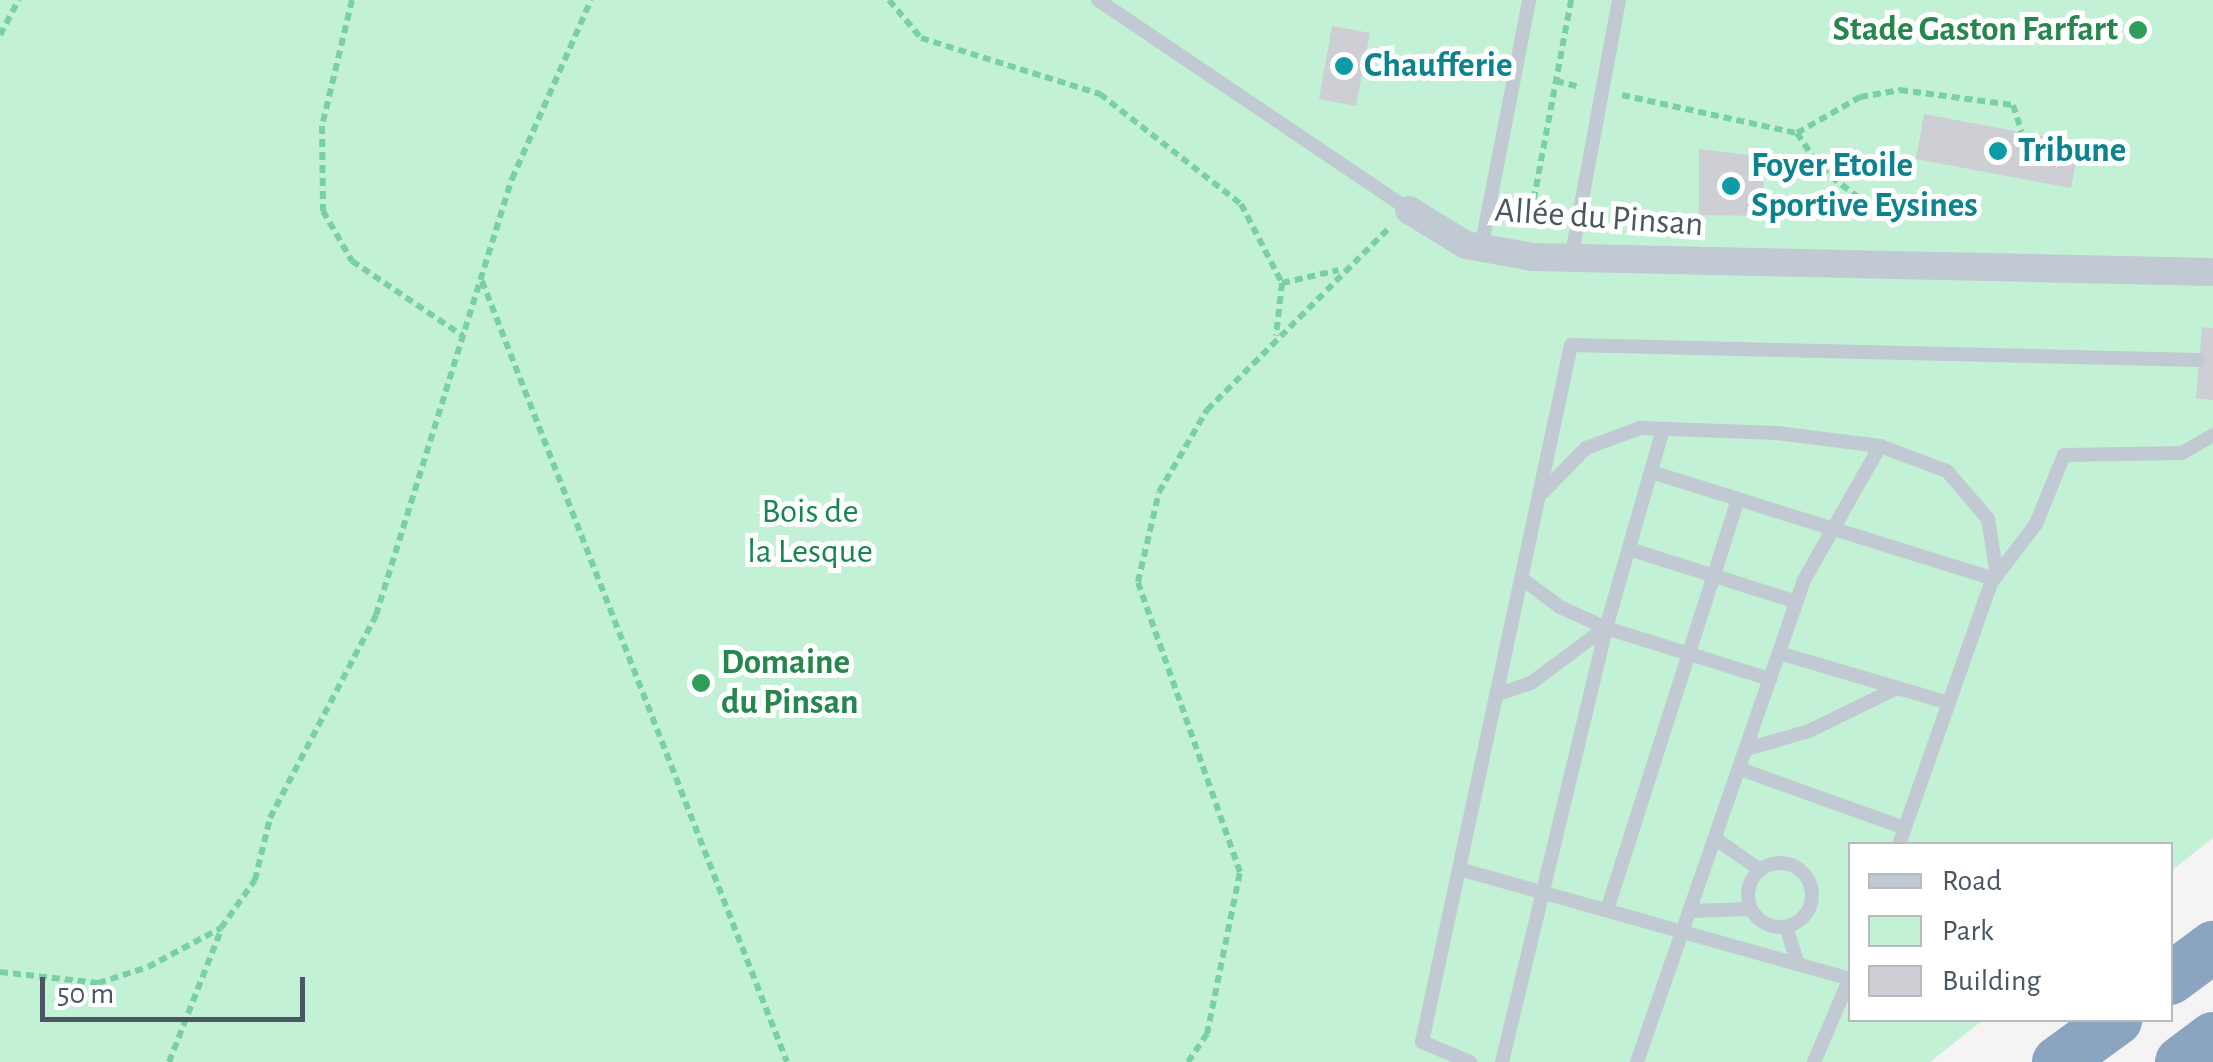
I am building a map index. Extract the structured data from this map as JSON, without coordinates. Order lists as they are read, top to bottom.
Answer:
{
  "streets": {
    "street": ["Allée du Pinsan"]
  },
  "parks": ["Bois de la Lesque"],
  "places": [
    "Stade Gaston Farfart",
    "Chaufferie",
    "Tribune",
    "Foyer Etoile Sportive Eysines",
    "Domaine du Pinsan"
  ],
  "legend": ["Road", "Park", "Building"],
  "scale_bar": "50 m"
}
